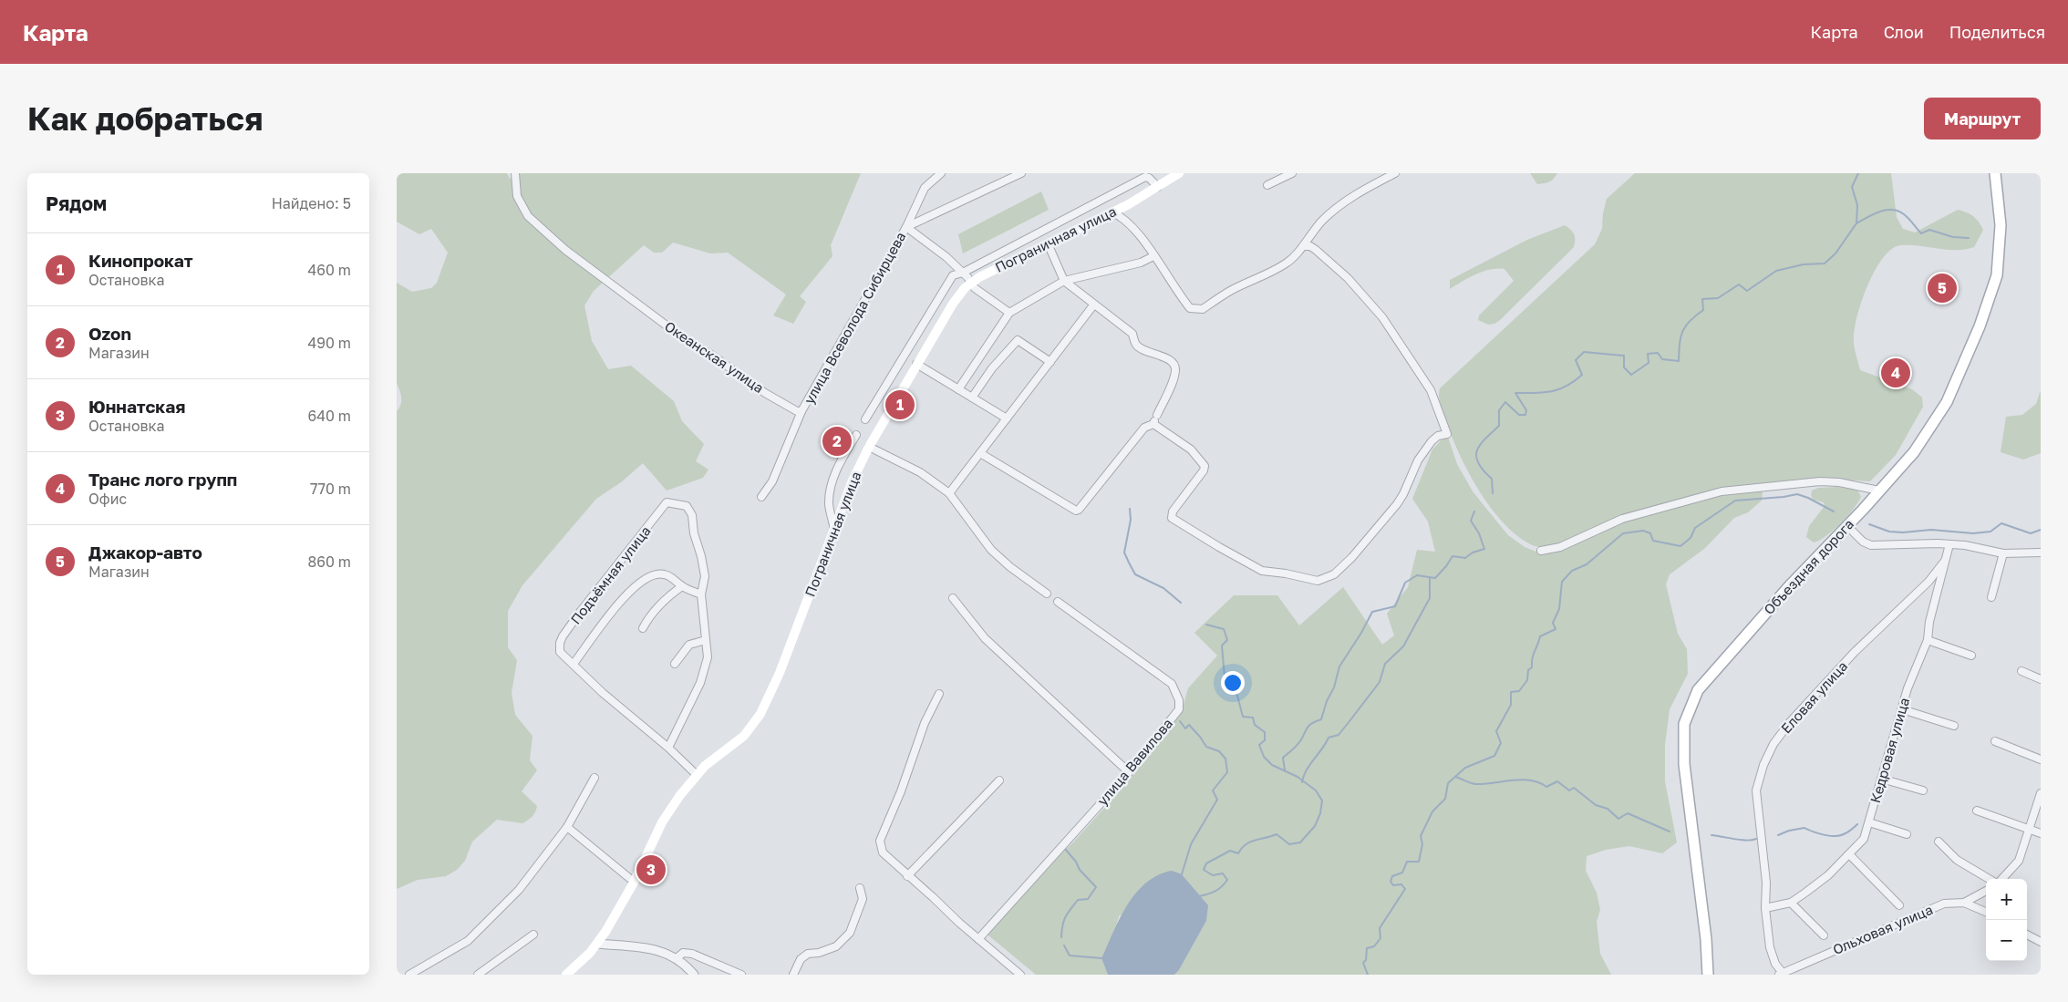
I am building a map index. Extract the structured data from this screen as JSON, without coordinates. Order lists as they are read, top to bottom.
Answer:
{
  "streets": {
    "main road": ["Пограничная улица", "Объездная дорога"],
    "street": [
      "улица Всеволода Сибирцева",
      "Океанская улица",
      "Подъёмная улица",
      "Еловая улица",
      "Кедровая улица",
      "улица Вавилова",
      "Ольховая улица"
    ]
  },
  "crossings": [
    ["Пограничная улица", "Подъёмная улица"],
    ["улица Всеволода Сибирцева", "Океанская улица"],
    ["Еловая улица", "Кедровая улица"],
    ["Еловая улица", "Ольховая улица"]
  ],
  "page": {
    "header": "Карта",
    "nav": ["Карта", "Слои", "Поделиться"],
    "buttons": "Маршрут",
    "title": "Как добраться",
    "heading": ["Рядом", "Найдено: 5"],
    "list": [
      {
        "mark": "1",
        "name": "Кинопрокат",
        "note": "Остановка",
        "value": "460 m"
      },
      {
        "mark": "2",
        "name": "Ozon",
        "note": "Магазин",
        "value": "490 m"
      },
      {
        "mark": "3",
        "name": "Юннатская",
        "note": "Остановка",
        "value": "640 m"
      },
      {
        "mark": "4",
        "name": "Транс лого групп",
        "note": "Офис",
        "value": "770 m"
      },
      {
        "mark": "5",
        "name": "Джакор-авто",
        "note": "Магазин",
        "value": "860 m"
      }
    ],
    "pins": [
      "5",
      "4",
      "1",
      "2",
      "3"
    ],
    "map_buttons": ["+", "−"]
  }
}
